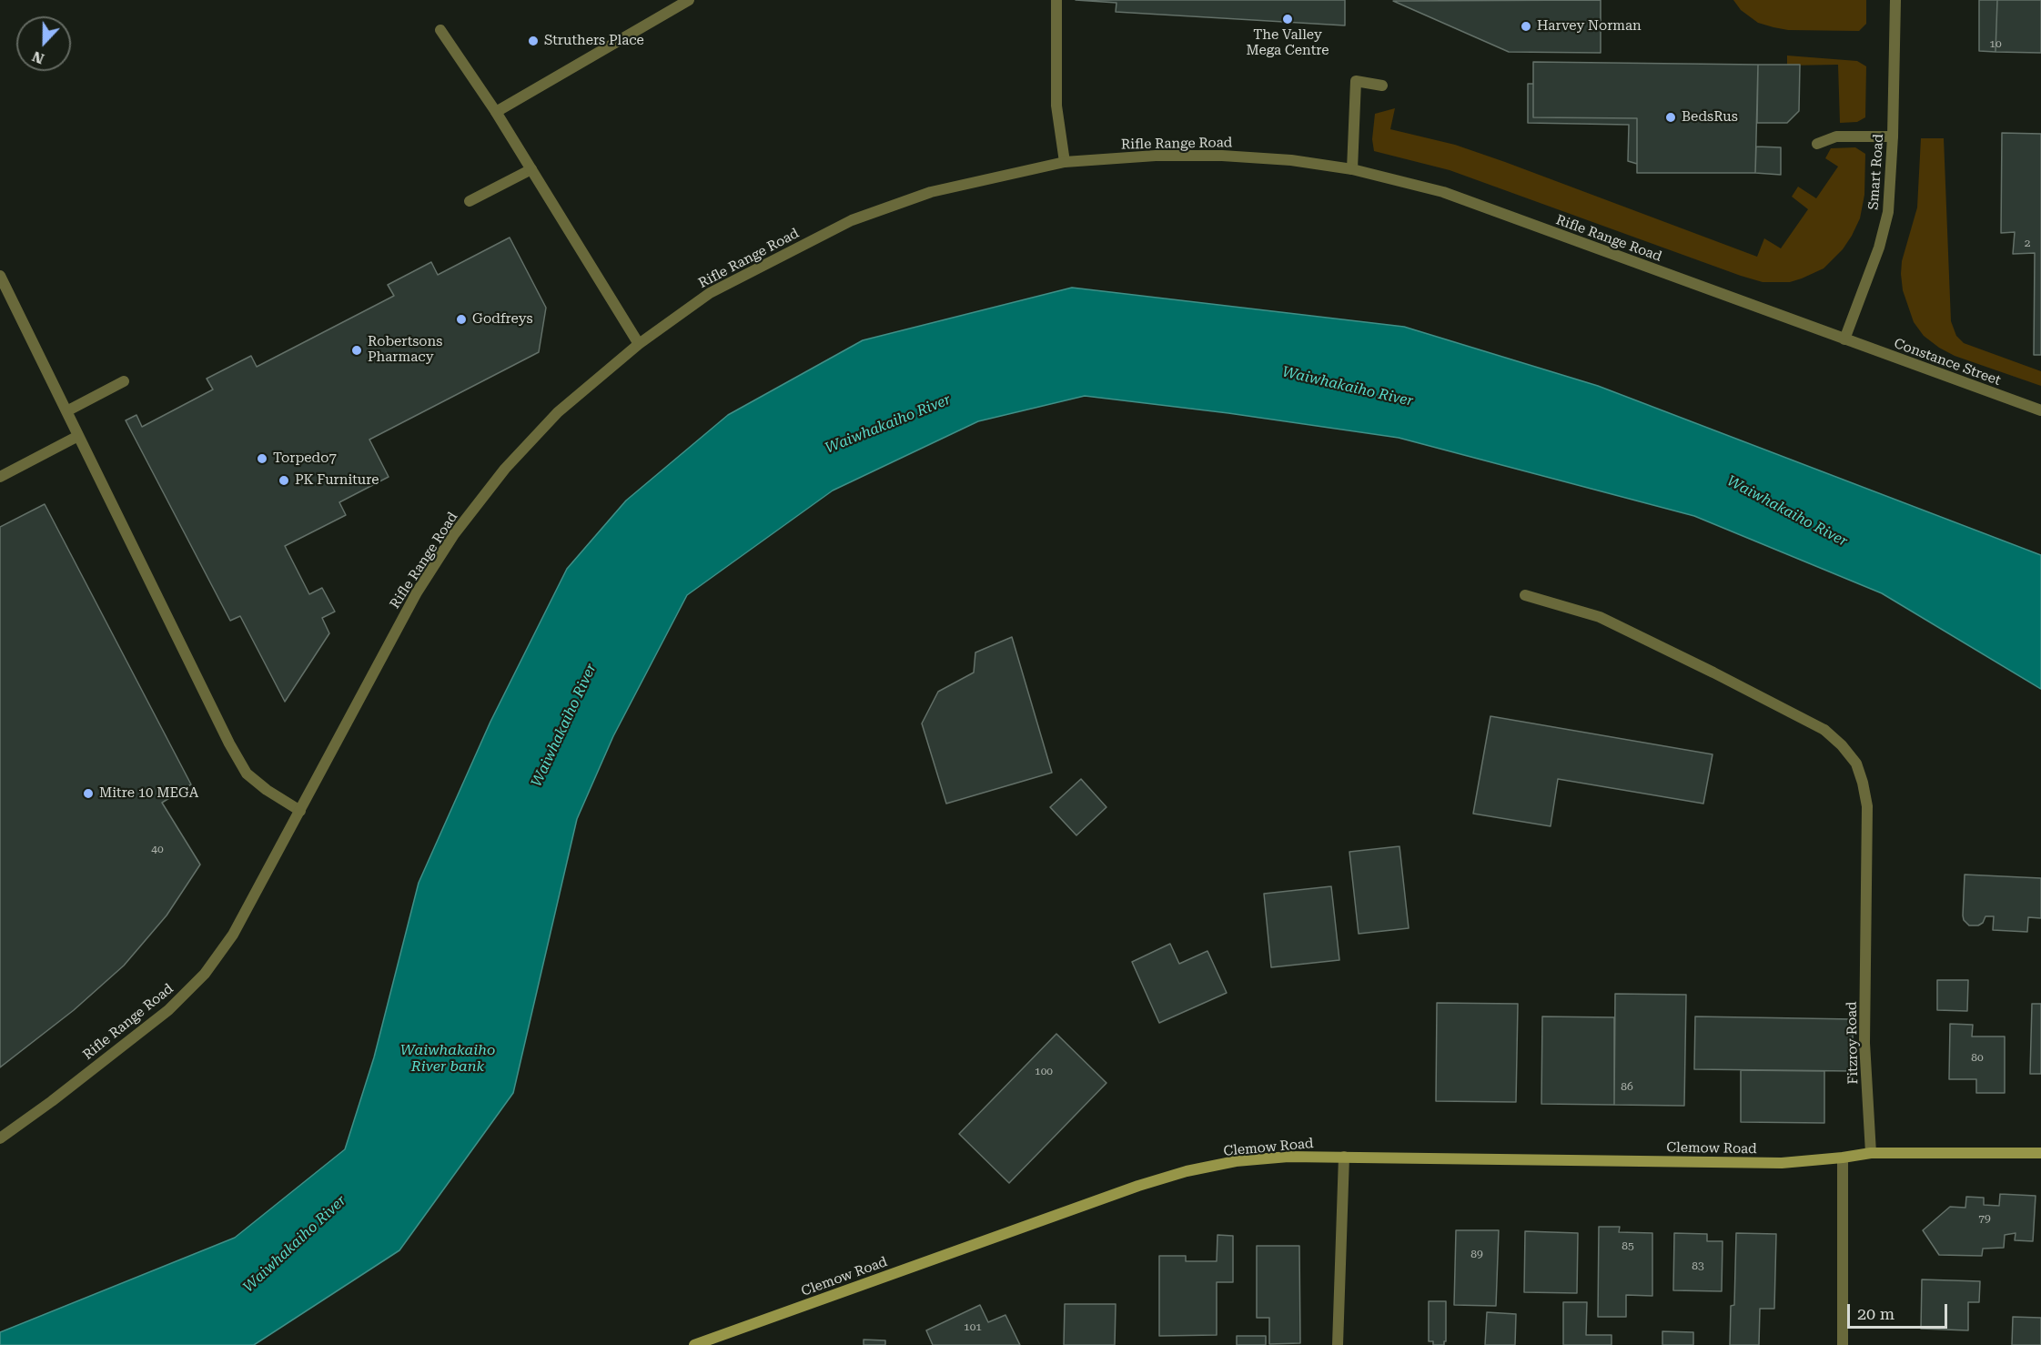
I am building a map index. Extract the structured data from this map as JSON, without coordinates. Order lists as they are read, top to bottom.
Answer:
{
  "streets": {
    "street": [
      "Rifle Range Road",
      "Smart Road",
      "Constance Street",
      "Fitzroy Road",
      "Clemow Road"
    ]
  },
  "crossings": [
    ["Rifle Range Road", "Smart Road"],
    ["Rifle Range Road", "Constance Street"],
    ["Smart Road", "Constance Street"]
  ],
  "water": ["Waiwhakaiho River", "Waiwhakaiho River bank"],
  "places": [
    "The Valley Mega Centre",
    "Harvey Norman",
    "Struthers Place",
    "BedsRus",
    "Godfreys",
    "Robertsons Pharmacy",
    "Torpedo7",
    "PK Furniture",
    "Mitre 10 MEGA"
  ],
  "house_numbers": [
    "10",
    "2",
    "40",
    "80",
    "100",
    "86",
    "79",
    "85",
    "89",
    "83",
    "101"
  ],
  "scale_bar": "20 m",
  "north": "bottom"
}
